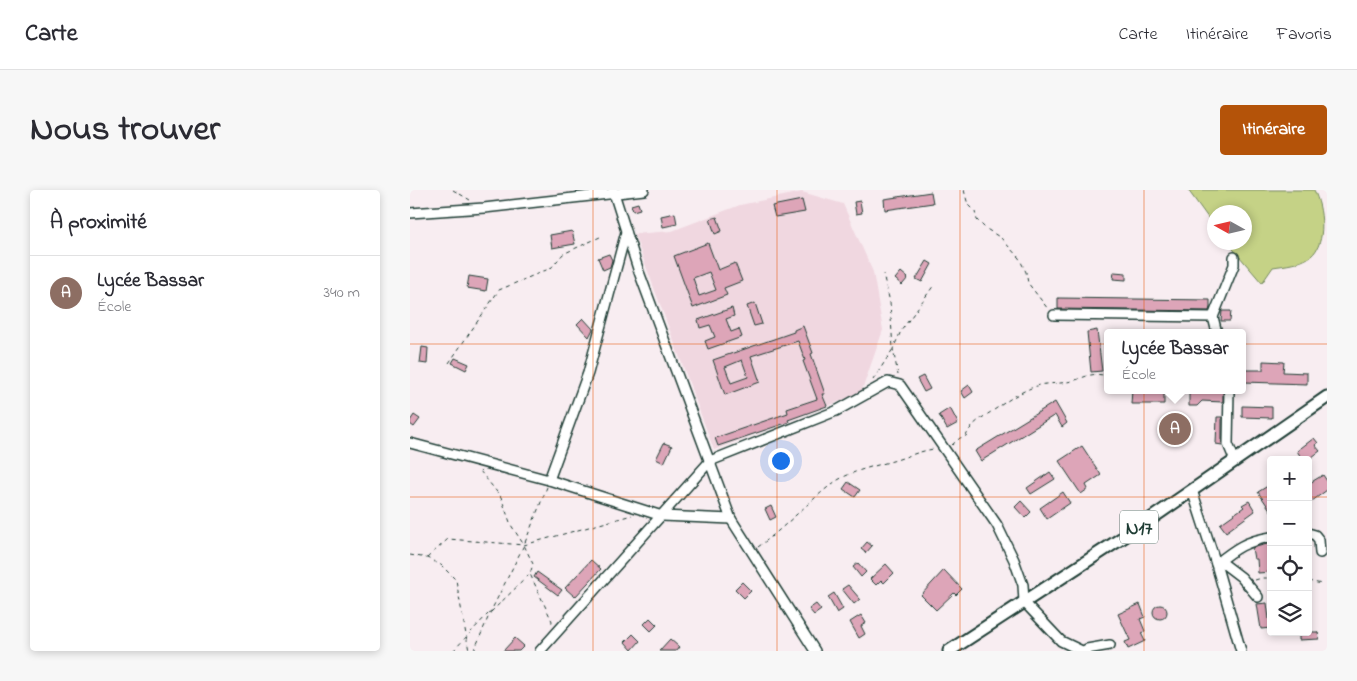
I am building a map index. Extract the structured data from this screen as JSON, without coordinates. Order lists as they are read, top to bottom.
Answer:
{
  "streets": {
    "main road": ["N17"]
  },
  "north": "left",
  "page": {
    "header": "Carte",
    "nav": ["Carte", "Itinéraire", "Favoris"],
    "title": "Nous trouver",
    "buttons": "Itinéraire",
    "heading": "À proximité",
    "list": [
      {
        "mark": "A",
        "name": "Lycée Bassar",
        "note": "École",
        "value": "340 m"
      }
    ],
    "popup": ["Lycée Bassar", "École"],
    "pins": "A",
    "map_buttons": ["+", "−"]
  }
}
